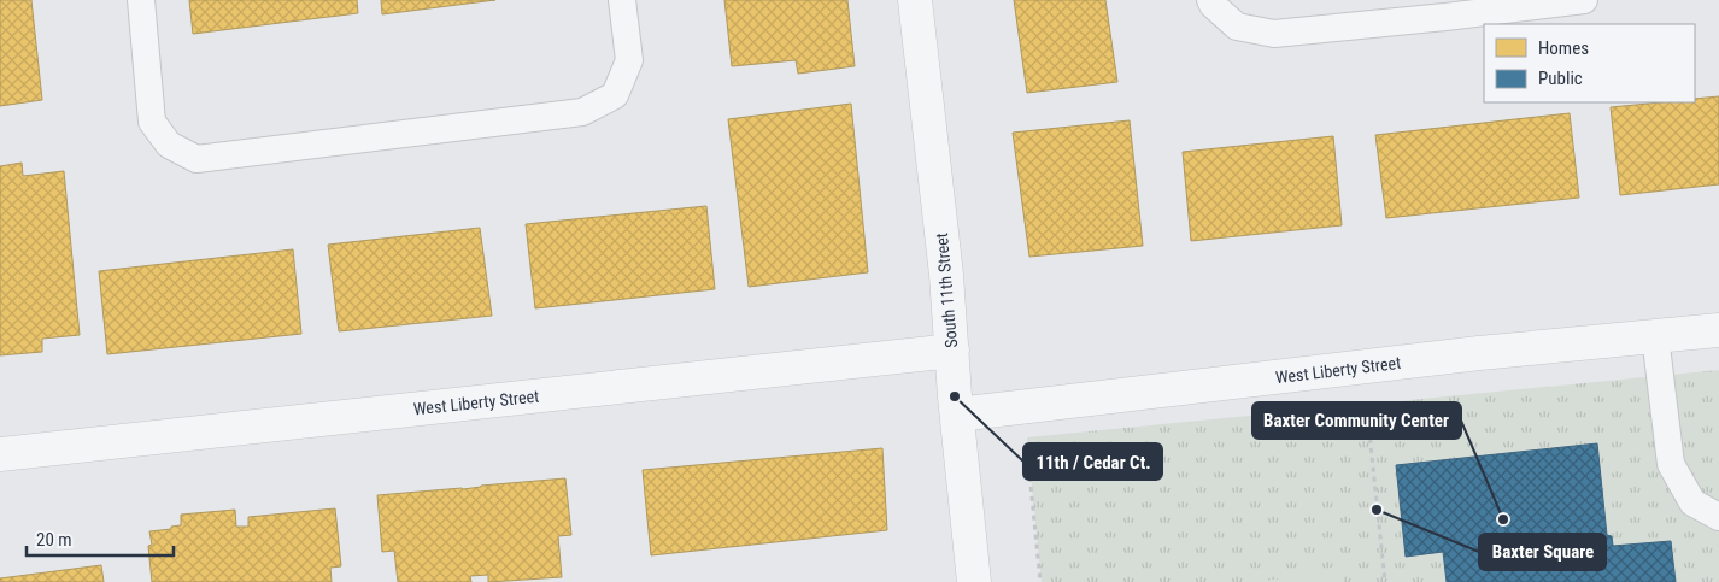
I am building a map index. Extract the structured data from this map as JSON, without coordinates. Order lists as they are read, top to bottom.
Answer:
{
  "streets": {
    "street": ["South 11th Street", "West Liberty Street"]
  },
  "crossings": [
    ["South 11th Street", "West Liberty Street"]
  ],
  "places": ["11th / Cedar Ct.", "Baxter Square", "Baxter Community Center"],
  "legend": ["Homes", "Public"],
  "scale_bar": "20 m"
}
